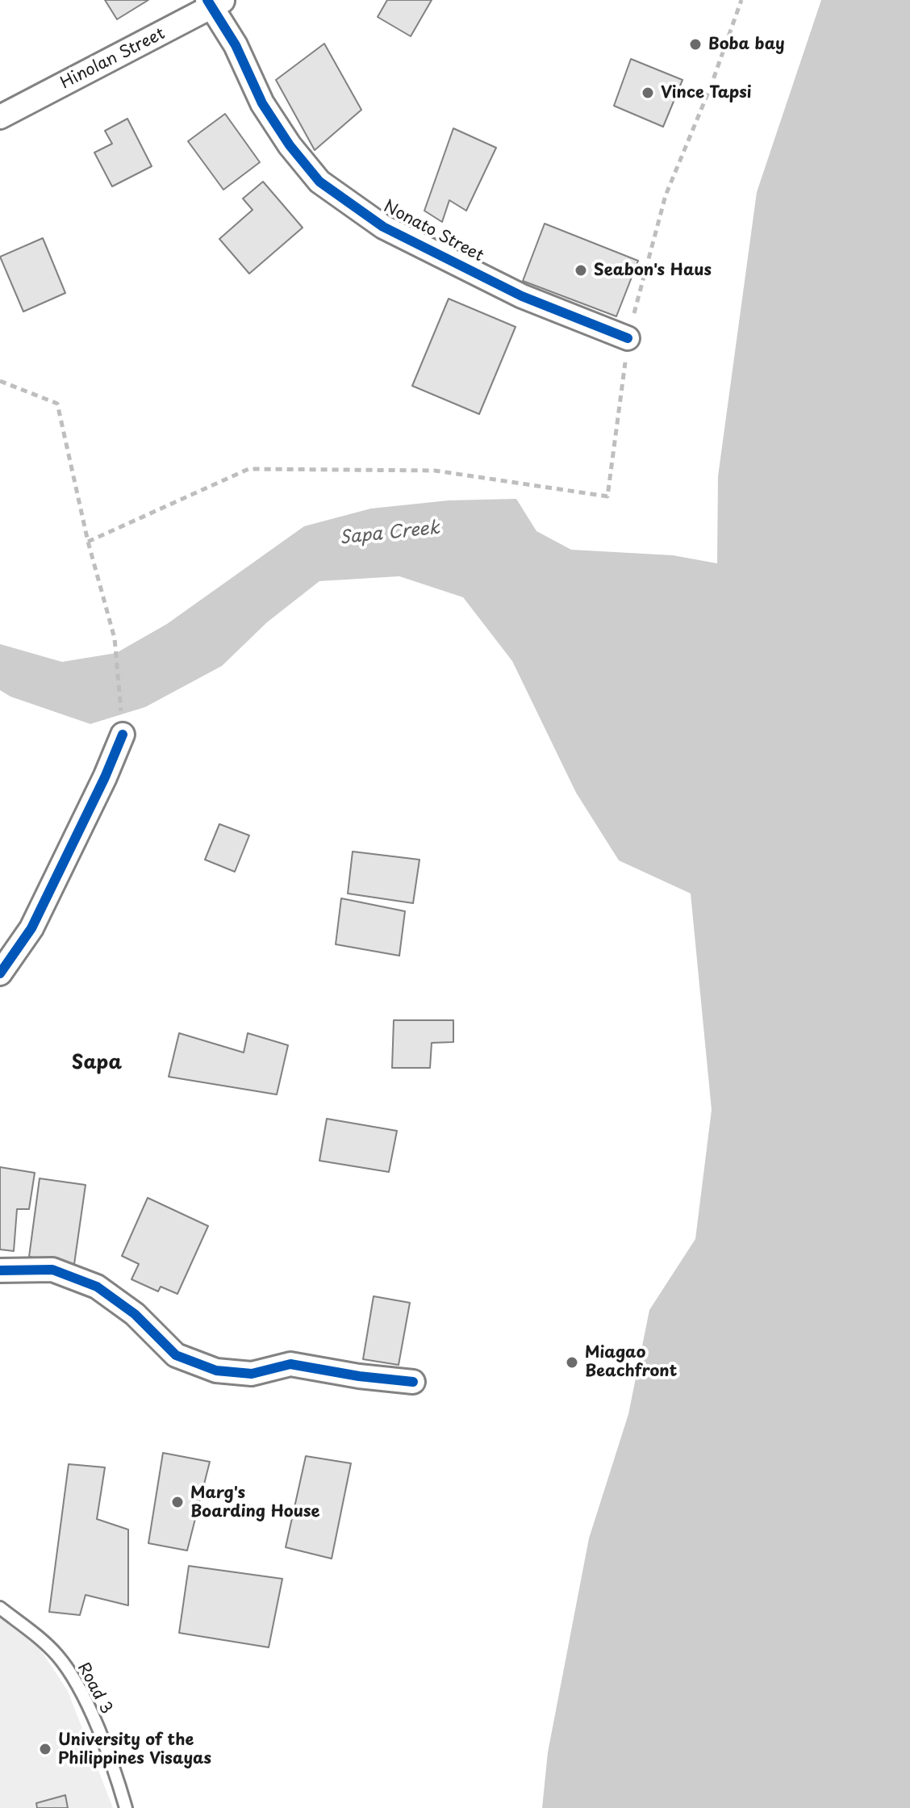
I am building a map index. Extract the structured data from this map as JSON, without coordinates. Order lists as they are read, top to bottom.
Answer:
{
  "streets": {
    "street": ["Hinolan Street", "Nonato Street"],
    "lane": ["Road 3"]
  },
  "crossings": [
    ["Hinolan Street", "Nonato Street"]
  ],
  "districts": ["Sapa"],
  "water": ["Sapa Creek"],
  "places": [
    "Boba bay",
    "Vince Tapsi",
    "Seabon's Haus",
    "Miagao Beachfront",
    "Marg's Boarding House",
    "University of the Philippines Visayas"
  ]
}
